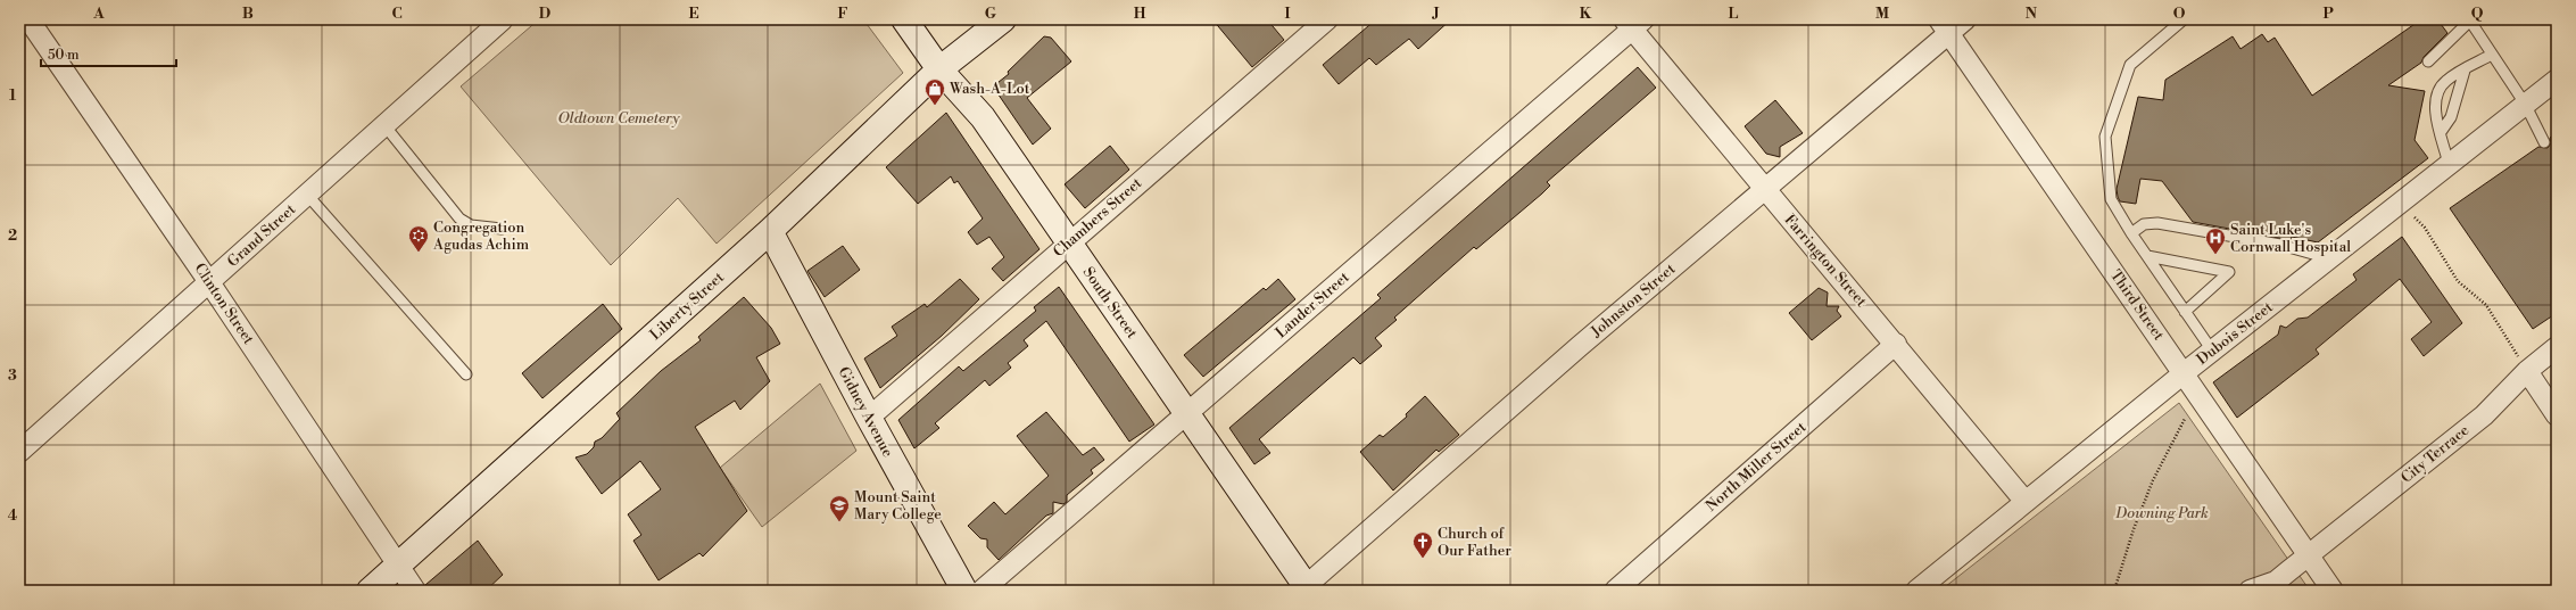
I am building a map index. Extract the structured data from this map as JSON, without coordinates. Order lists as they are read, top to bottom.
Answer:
{
  "streets": {
    "street": [
      "Chambers Street",
      "Grand Street",
      "Farrington Street",
      "Johnston Street",
      "South Street",
      "Clinton Street",
      "Lander Street",
      "Third Street",
      "Liberty Street",
      "Dubois Street",
      "Gidney Avenue",
      "City Terrace",
      "North Miller Street"
    ]
  },
  "crossings": [
    ["Chambers Street", "South Street"],
    ["Chambers Street", "Gidney Avenue"],
    ["Grand Street", "Clinton Street"],
    ["Farrington Street", "Johnston Street"],
    ["Farrington Street", "Lander Street"],
    ["Farrington Street", "Dubois Street"],
    ["Farrington Street", "North Miller Street"],
    ["Johnston Street", "South Street"],
    ["Johnston Street", "Third Street"],
    ["South Street", "Lander Street"],
    ["South Street", "Liberty Street"],
    ["Clinton Street", "Liberty Street"],
    ["Third Street", "Dubois Street"],
    ["Third Street", "City Terrace"],
    ["Liberty Street", "Gidney Avenue"]
  ],
  "parks": ["Oldtown Cemetery", "Downing Park"],
  "places": {
    "shop": ["Wash-A-Lot"],
    "synagogue": ["Congregation Agudas Achim"],
    "hospital": ["Saint Luke's Cornwall Hospital"],
    "school or university": ["Mount Saint Mary College"],
    "church": ["Church of Our Father"]
  },
  "scale_bar": "50 m",
  "grid": {
    "columns": [
      "A",
      "B",
      "C",
      "D",
      "E",
      "F",
      "G",
      "H",
      "I",
      "J",
      "K",
      "L",
      "M",
      "N",
      "O",
      "P",
      "Q"
    ],
    "rows": [
      "1",
      "2",
      "3",
      "4"
    ]
  }
}
